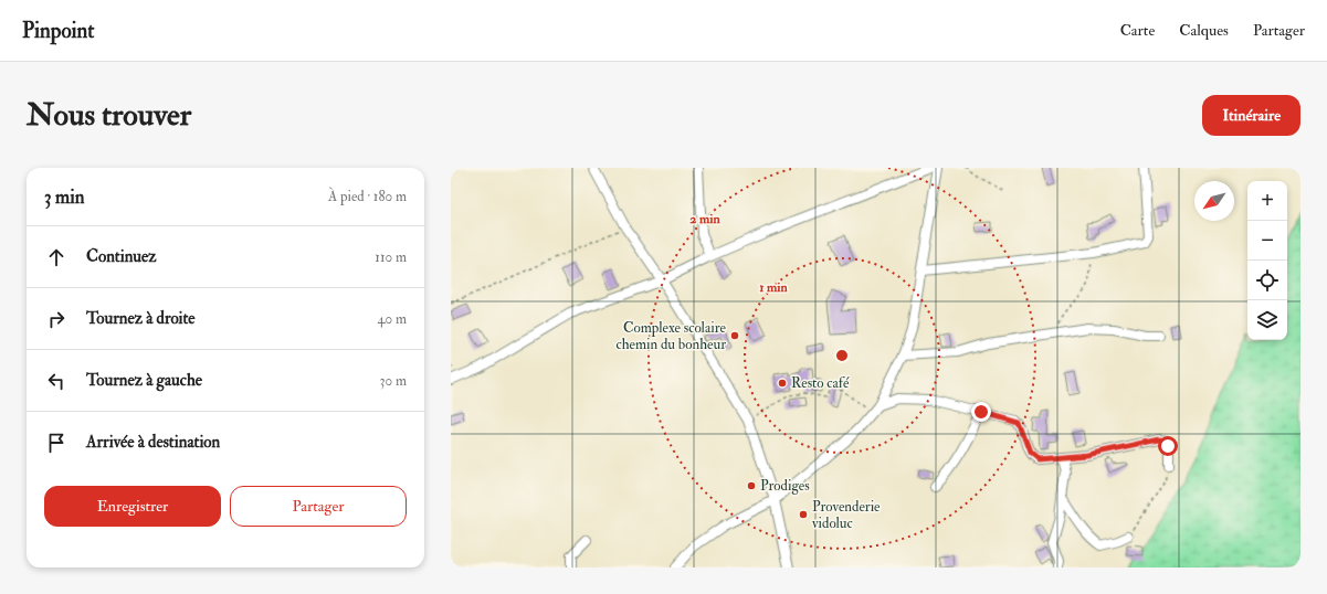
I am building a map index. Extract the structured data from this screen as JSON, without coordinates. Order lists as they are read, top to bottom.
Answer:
{
  "places": [
    "Complexe scolaire chemin du bonheur",
    "Resto café",
    "Prodiges",
    "Provenderie vidoluc"
  ],
  "north": "bottom left",
  "page": {
    "header": "Pinpoint",
    "nav": ["Carte", "Calques", "Partager"],
    "buttons": [
      "Itinéraire",
      ["Enregistrer", "Partager"]
    ],
    "title": "Nous trouver",
    "heading": ["3 min", "À pied · 180 m"],
    "map_buttons": ["+", "−"],
    "list": [
      ["Continuez", "110 m"],
      ["Tournez à droite", "40 m"],
      ["Tournez à gauche", "30 m"],
      "Arrivée à destination"
    ]
  },
  "rings": ["2 min", "1 min"]
}
